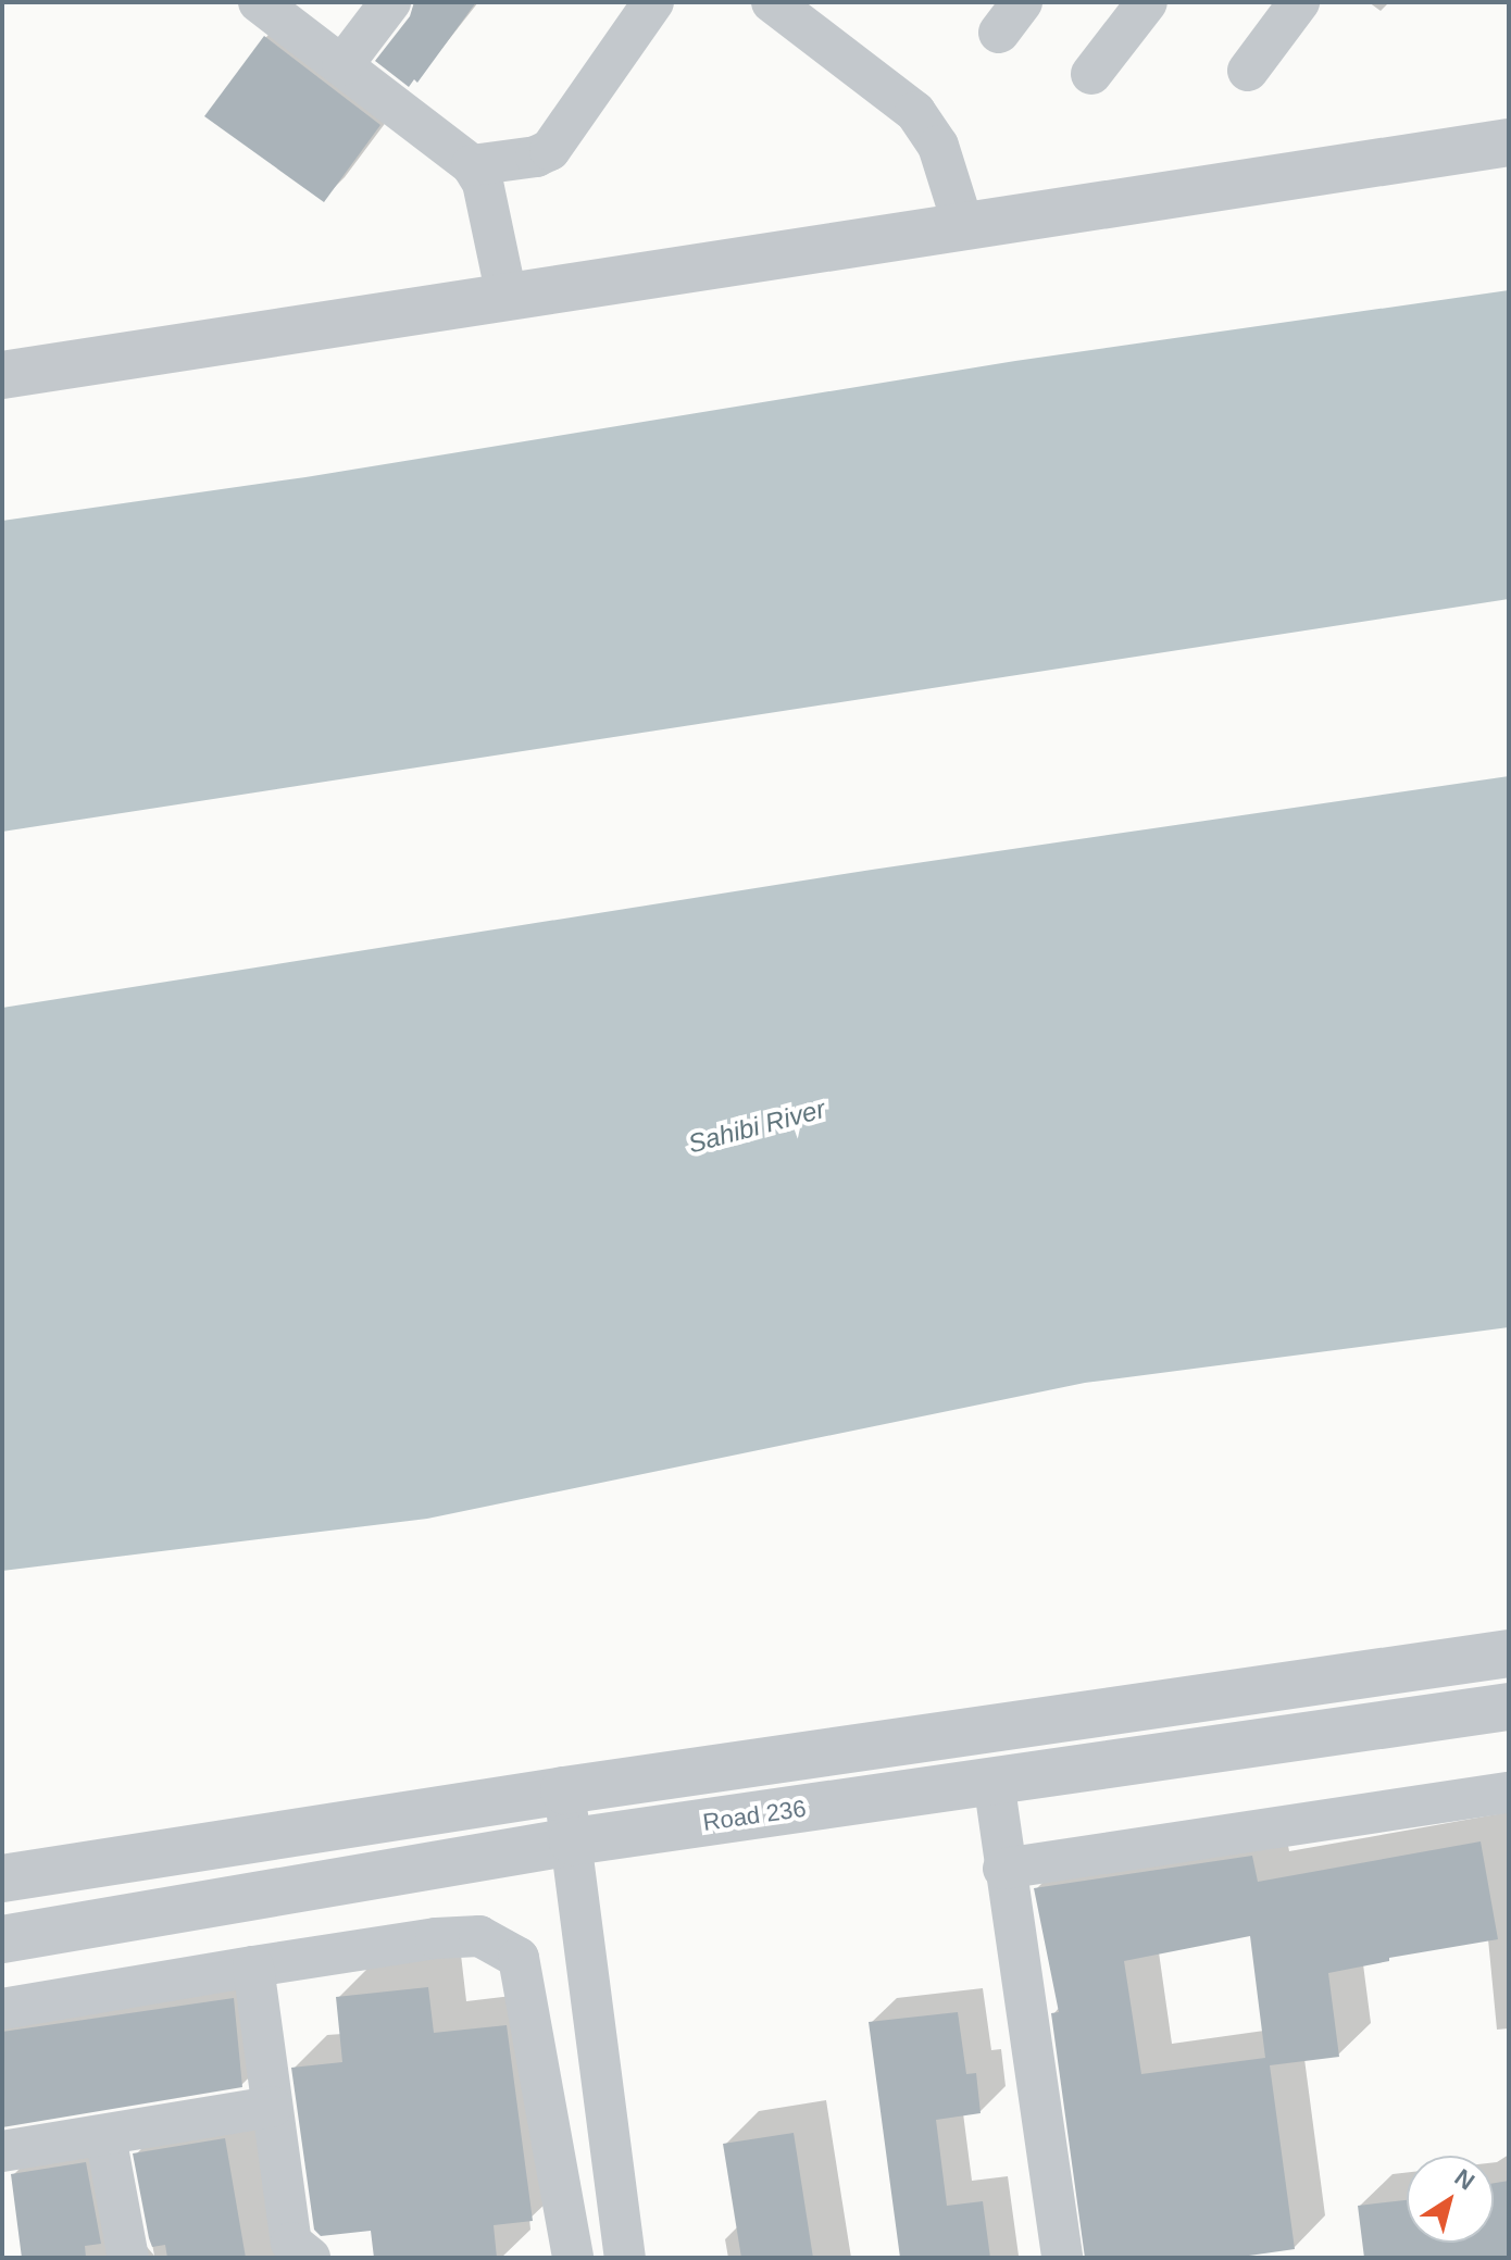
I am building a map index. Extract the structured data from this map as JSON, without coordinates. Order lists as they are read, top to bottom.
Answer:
{
  "streets": {
    "street": ["Road 236"]
  },
  "water": ["Sahibi River"],
  "north": "top right"
}
